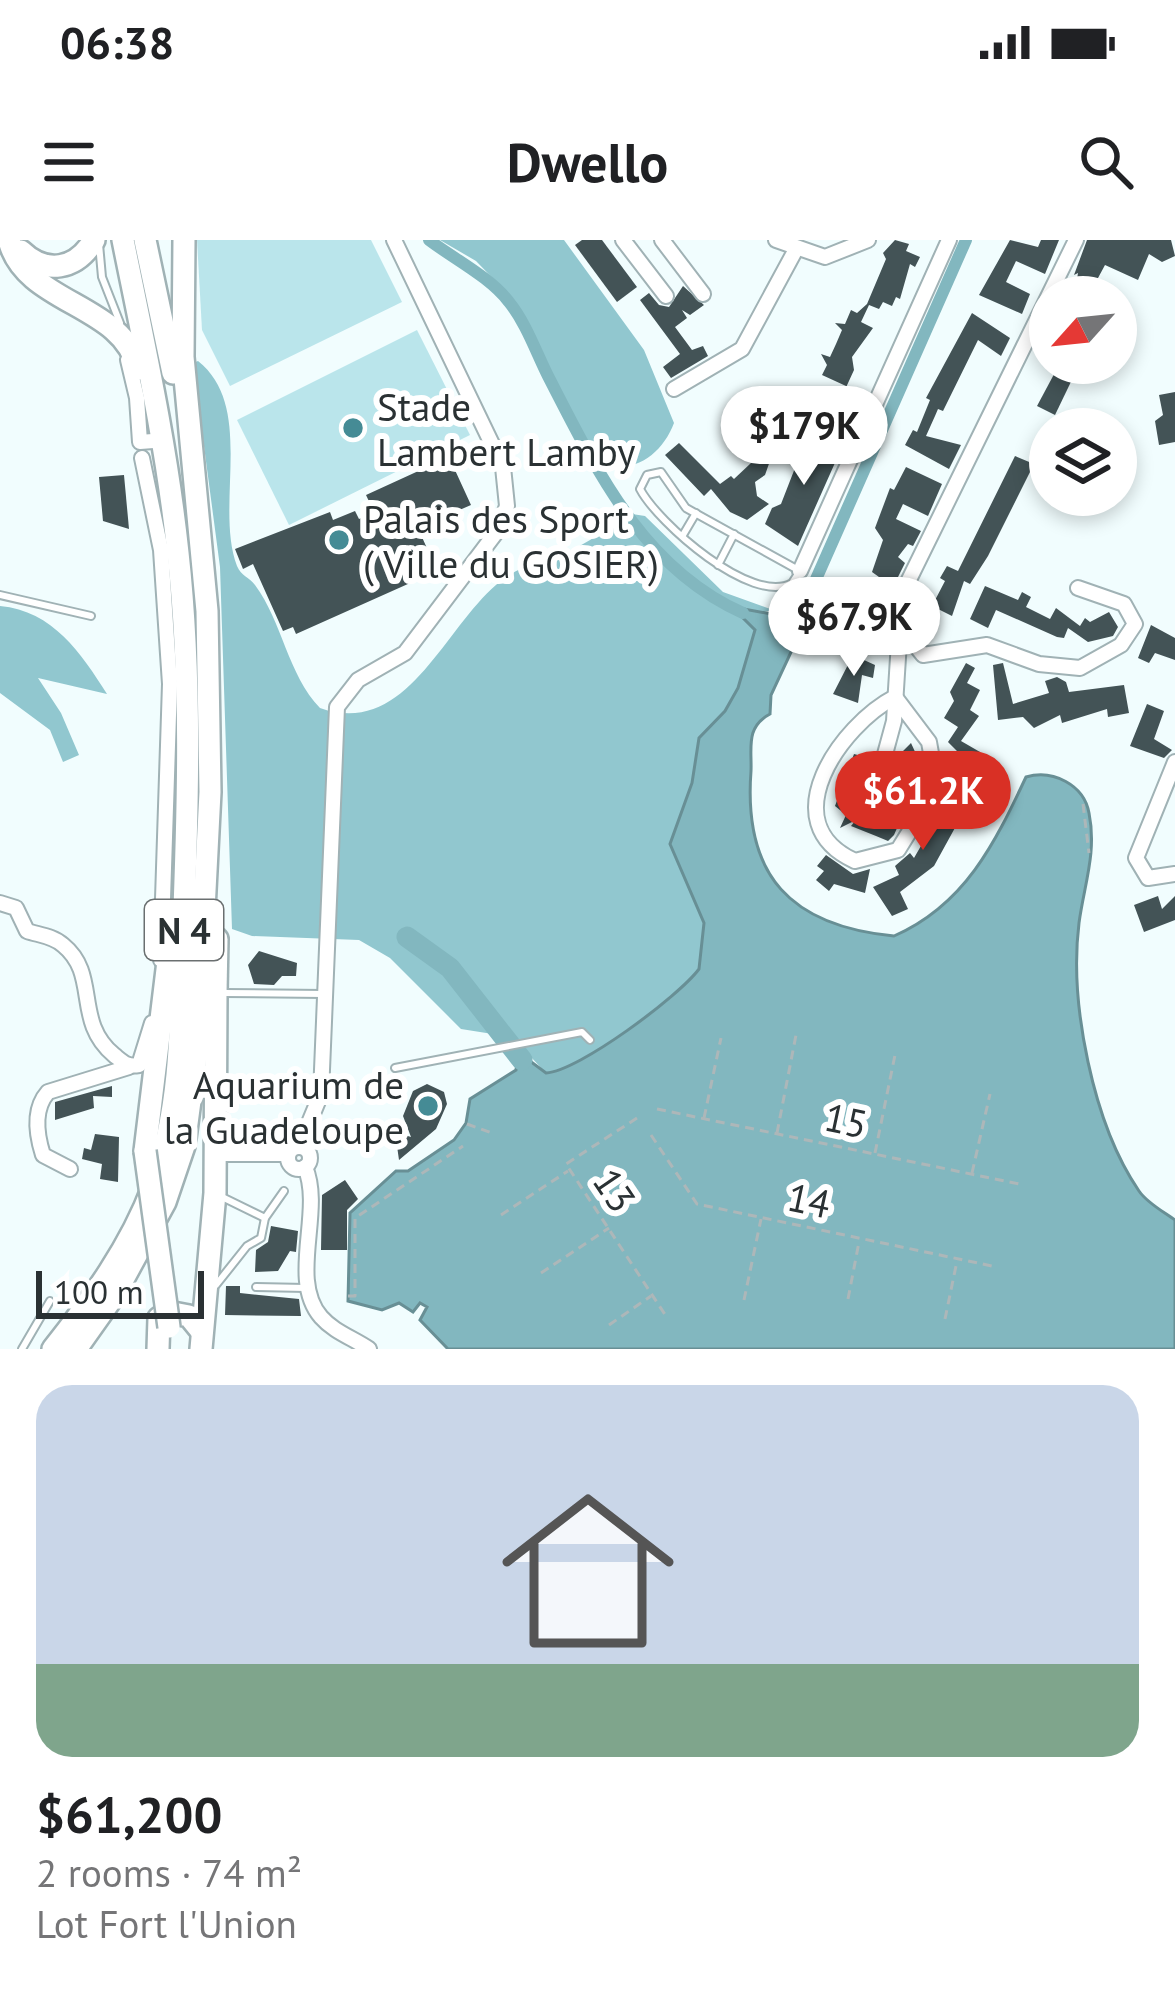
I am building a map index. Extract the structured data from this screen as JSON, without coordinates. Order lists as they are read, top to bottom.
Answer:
{
  "streets": {
    "main road": ["N 4"],
    "path": ["15", "13", "14"]
  },
  "places": ["Stade Lambert Lamby", "Palais des Sport ( Ville du GOSIER)", "Aquarium de la Guadeloupe"],
  "scale_bar": "100 m",
  "north": "bottom left",
  "page": {
    "status": "06:38",
    "header": "Dwello",
    "price": ["$179K", "$67.9K", "$61.2K"],
    "scale": "100 m",
    "list": [
      {
        "name": "$61,200",
        "note": "2 rooms · 74 m² · Lot Fort l'Union"
      }
    ]
  }
}
